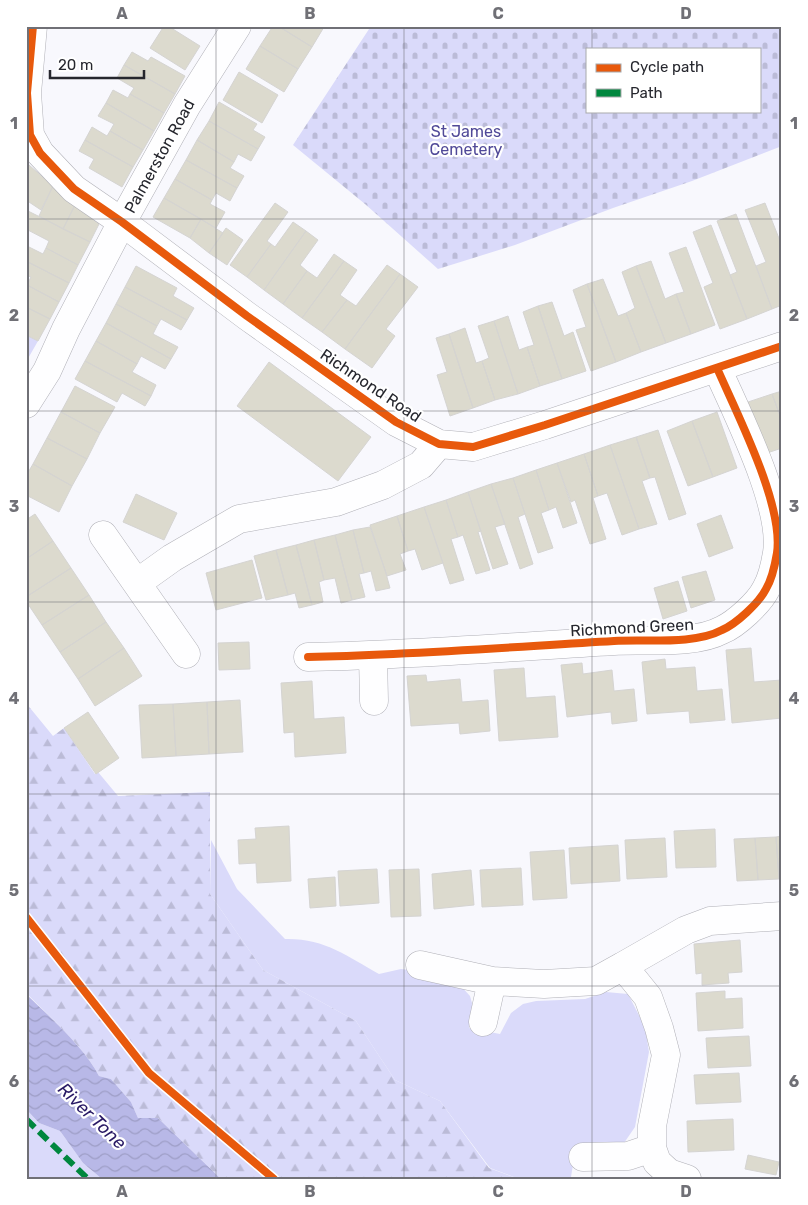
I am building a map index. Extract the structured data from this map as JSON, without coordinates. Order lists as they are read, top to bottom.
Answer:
{
  "streets": {
    "street": ["Palmerston Road", "Richmond Road", "Richmond Green"]
  },
  "crossings": [
    ["Palmerston Road", "Richmond Road"],
    ["Richmond Road", "Richmond Green"]
  ],
  "water": ["River Tone"],
  "parks": ["St James Cemetery"],
  "legend": ["Cycle path", "Path"],
  "scale_bar": "20 m",
  "grid": {
    "columns": [
      "A",
      "B",
      "C",
      "D"
    ],
    "rows": [
      "1",
      "2",
      "3",
      "4",
      "5",
      "6"
    ]
  }
}
